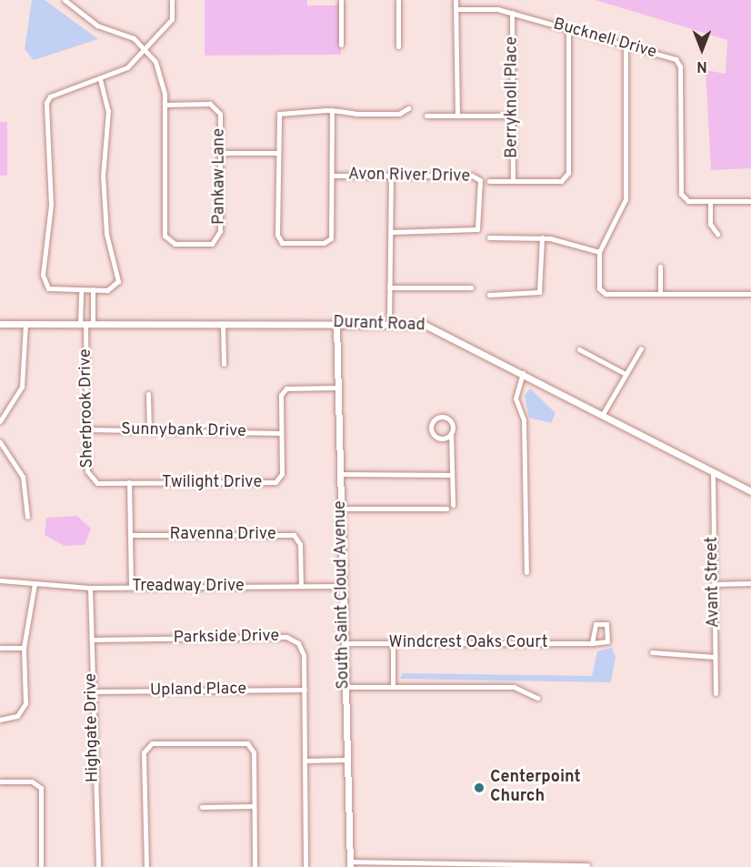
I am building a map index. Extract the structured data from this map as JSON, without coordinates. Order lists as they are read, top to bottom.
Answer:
{
  "streets": {
    "street": [
      "Bucknell Drive",
      "Berryknoll Place",
      "Pankaw Lane",
      "Avon River Drive",
      "Durant Road",
      "Sherbrook Drive",
      "Sunnybank Drive",
      "Twilight Drive",
      "Ravenna Drive",
      "Avant Street",
      "Treadway Drive",
      "South Saint Cloud Avenue",
      "Parkside Drive",
      "Windcrest Oaks Court",
      "Upland Place",
      "Highgate Drive"
    ]
  },
  "crossings": [
    ["Bucknell Drive", "Berryknoll Place"],
    ["Durant Road", "Sherbrook Drive"],
    ["Durant Road", "Avant Street"],
    ["Durant Road", "South Saint Cloud Avenue"],
    ["Sherbrook Drive", "Sunnybank Drive"],
    ["Sherbrook Drive", "Twilight Drive"],
    ["Sunnybank Drive", "Twilight Drive"],
    ["Twilight Drive", "South Saint Cloud Avenue"],
    ["Ravenna Drive", "Treadway Drive"],
    ["Treadway Drive", "South Saint Cloud Avenue"],
    ["Treadway Drive", "Highgate Drive"],
    ["South Saint Cloud Avenue", "Windcrest Oaks Court"],
    ["Parkside Drive", "Upland Place"],
    ["Parkside Drive", "Highgate Drive"],
    ["Upland Place", "Highgate Drive"]
  ],
  "places": ["Centerpoint Church"],
  "north": "bottom"
}
